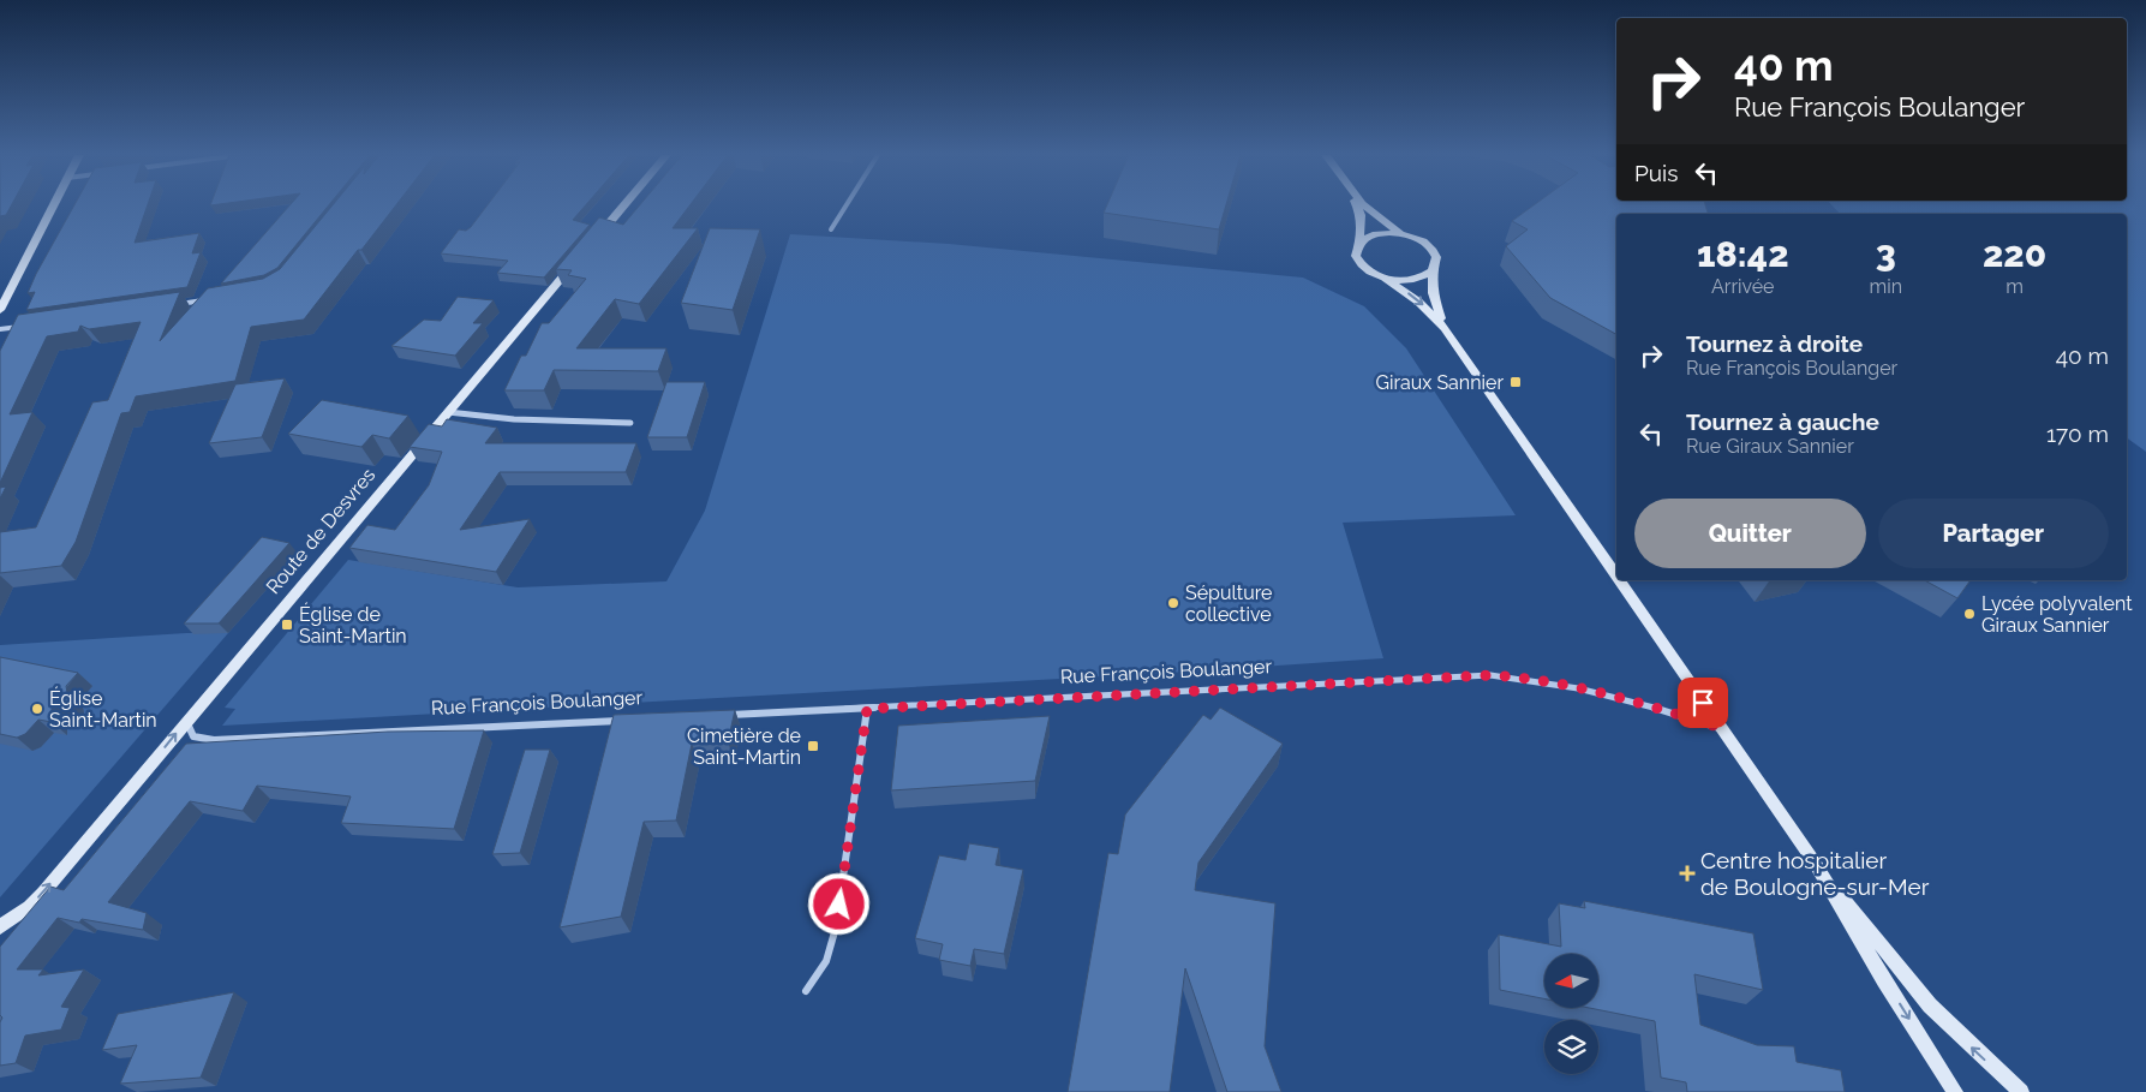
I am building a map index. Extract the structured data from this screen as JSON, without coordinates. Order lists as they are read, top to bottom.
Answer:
{
  "streets": {
    "street": ["Route de Desvres", "Rue François Boulanger"]
  },
  "crossings": [
    ["Route de Desvres", "Rue François Boulanger"]
  ],
  "places": {
    "transit": ["Giraux Sannier", "Église de Saint-Martin", "Cimetière de Saint-Martin"],
    "other": ["Sépulture collective", "Lycée polyvalent Giraux Sannier", "Église Saint-Martin"],
    "health": ["Centre hospitalier de Boulogne-sur-Mer"]
  },
  "north": "left",
  "page": {
    "turn": ["40 m", "Rue François Boulanger"],
    "then": "Puis",
    "eta": [
      "18:42",
      "Arrivée",
      "3",
      "min",
      "220",
      "m"
    ],
    "list": [
      {
        "name": "Tournez à droite",
        "note": "Rue François Boulanger",
        "value": "40 m"
      },
      {
        "name": "Tournez à gauche",
        "note": "Rue Giraux Sannier",
        "value": "170 m"
      }
    ],
    "buttons": ["Quitter", "Partager"]
  }
}
